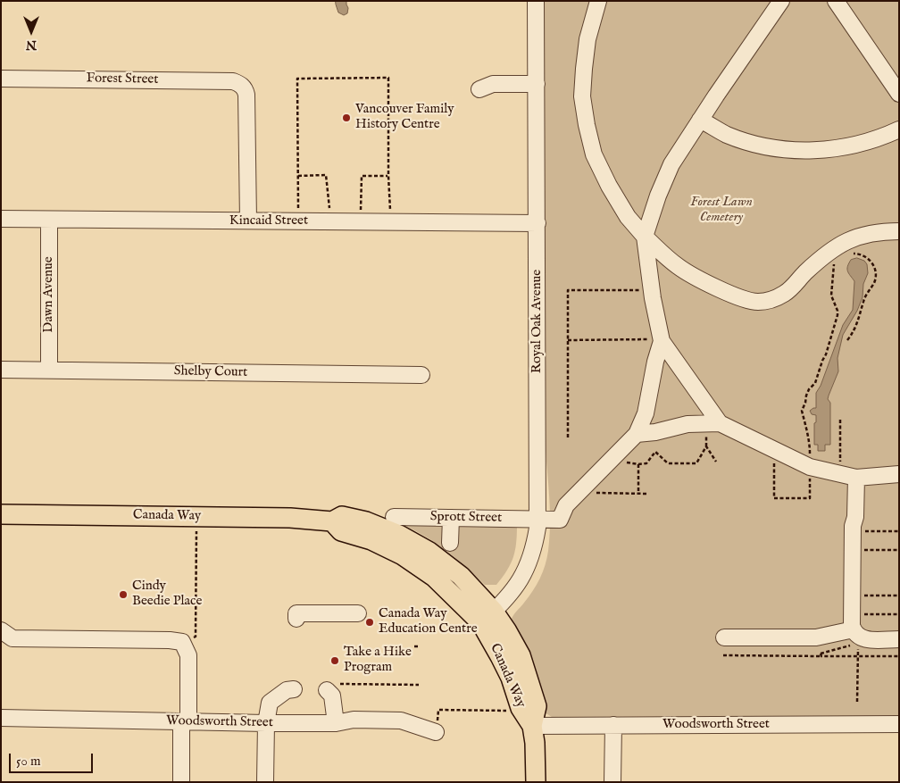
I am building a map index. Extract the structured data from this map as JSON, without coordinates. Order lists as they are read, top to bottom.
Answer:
{
  "streets": {
    "main road": ["Canada Way"],
    "street": [
      "Forest Street",
      "Kincaid Street",
      "Dawn Avenue",
      "Royal Oak Avenue",
      "Shelby Court",
      "Sprott Street",
      "Woodsworth Street"
    ]
  },
  "crossings": [
    ["Forest Street", "Kincaid Street"],
    ["Kincaid Street", "Dawn Avenue"],
    ["Kincaid Street", "Royal Oak Avenue"],
    ["Dawn Avenue", "Shelby Court"],
    ["Royal Oak Avenue", "Canada Way"],
    ["Royal Oak Avenue", "Sprott Street"],
    ["Canada Way", "Woodsworth Street"]
  ],
  "parks": ["Forest Lawn Cemetery"],
  "places": [
    "Vancouver Family History Centre",
    "Cindy Beedie Place",
    "Canada Way Education Centre",
    "Take a Hike Program"
  ],
  "scale_bar": "50 m",
  "north": "bottom"
}
